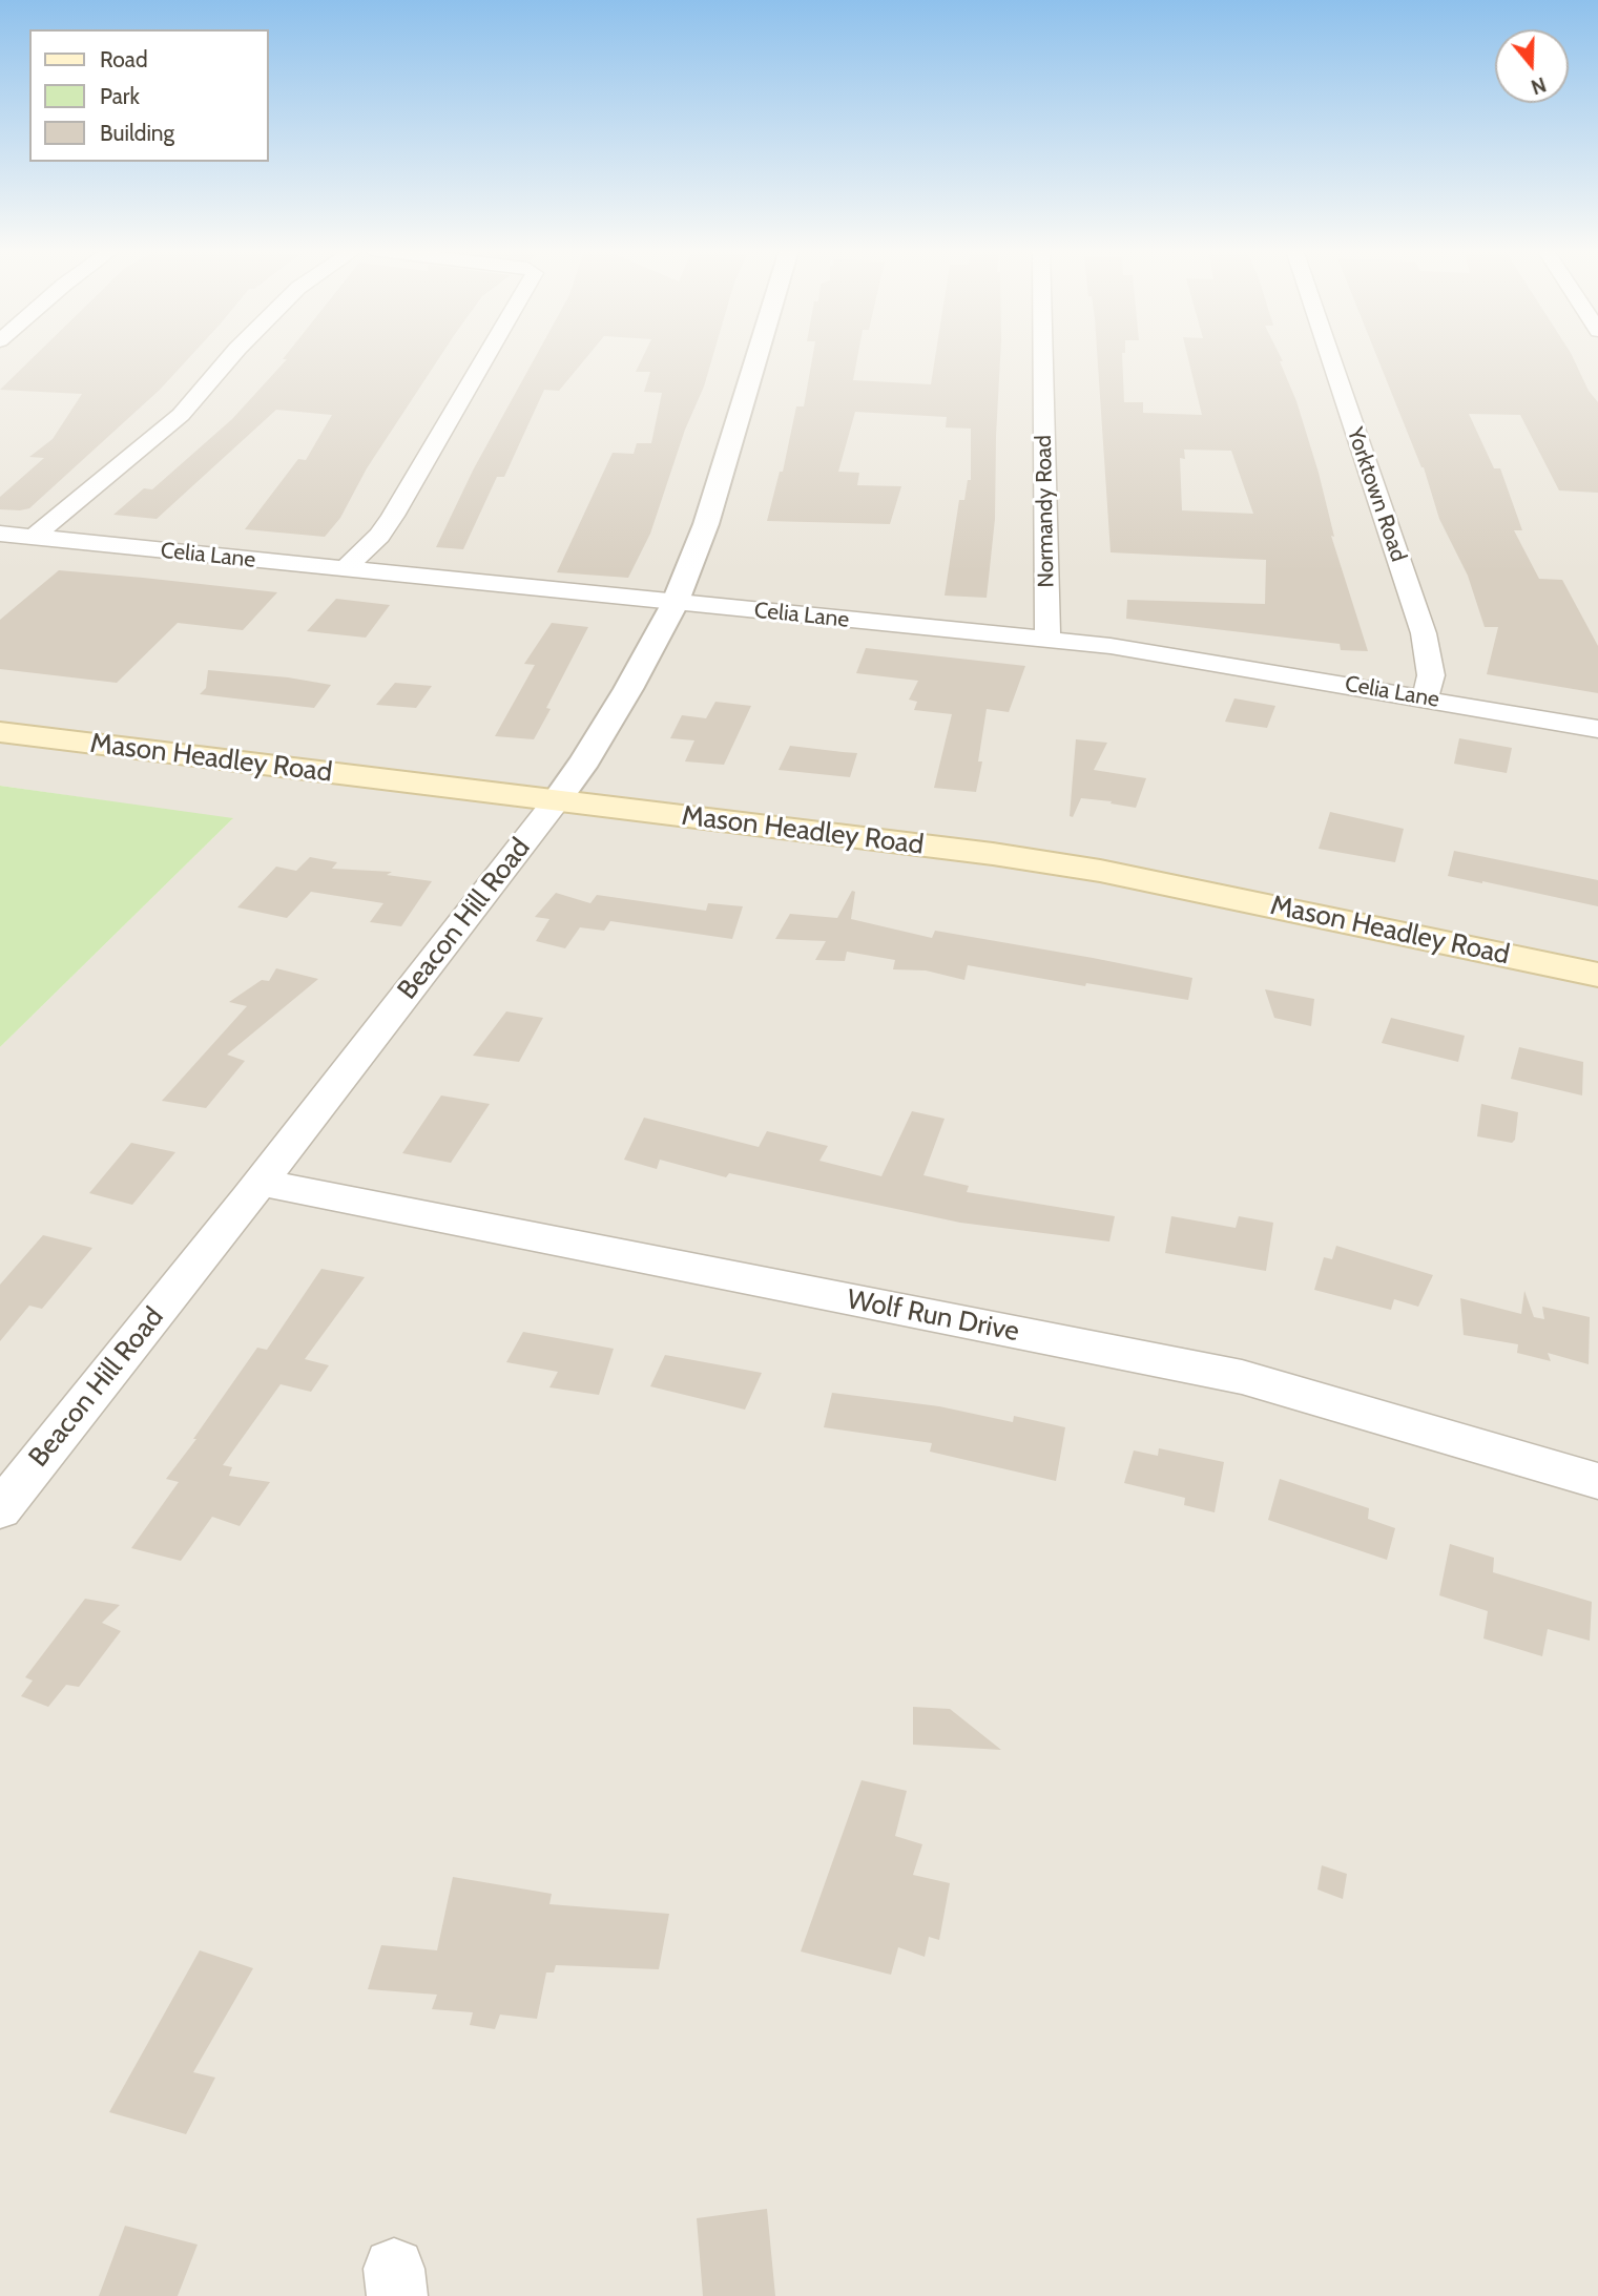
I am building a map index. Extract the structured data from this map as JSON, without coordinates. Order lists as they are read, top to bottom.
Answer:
{
  "streets": {
    "main road": ["Mason Headley Road"],
    "street": [
      "Yorktown Road",
      "Normandy Road",
      "Celia Lane",
      "Beacon Hill Road",
      "Wolf Run Drive"
    ]
  },
  "crossings": [
    ["Yorktown Road", "Celia Lane"],
    ["Normandy Road", "Celia Lane"],
    ["Celia Lane", "Beacon Hill Road"],
    ["Mason Headley Road", "Beacon Hill Road"],
    ["Beacon Hill Road", "Wolf Run Drive"]
  ],
  "legend": ["Road", "Park", "Building"],
  "north": "bottom"
}
